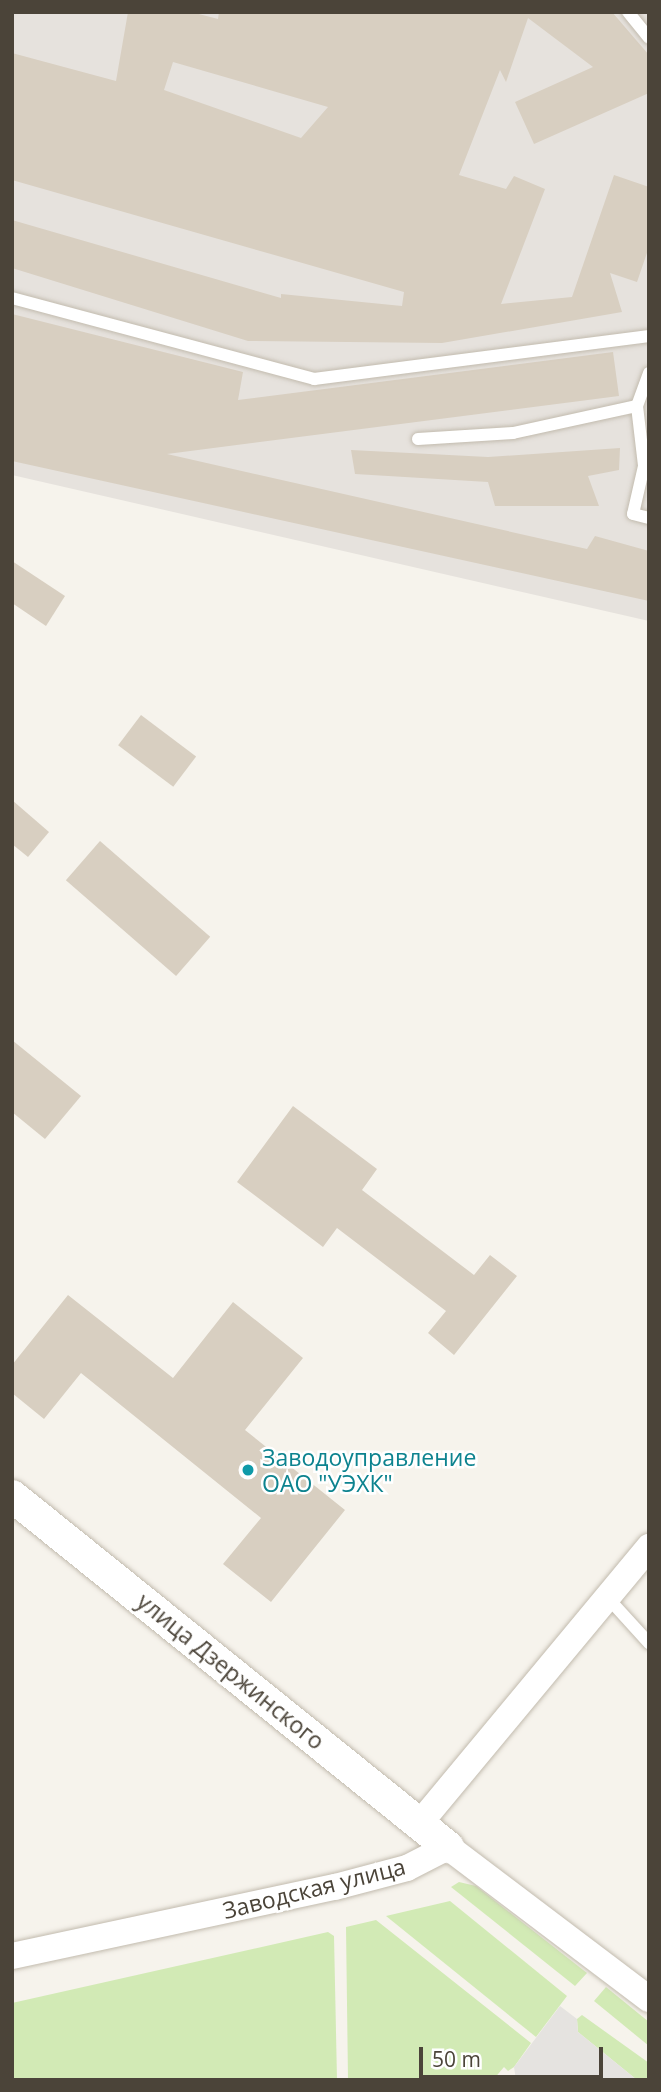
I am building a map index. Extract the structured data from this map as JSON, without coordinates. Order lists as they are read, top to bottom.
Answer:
{
  "streets": {
    "street": ["улица Дзержинского", "Заводская улица"]
  },
  "crossings": [
    ["улица Дзержинского", "Заводская улица"]
  ],
  "places": ["Заводоуправление ОАО \"УЭХК\""],
  "scale_bar": "50 m"
}
